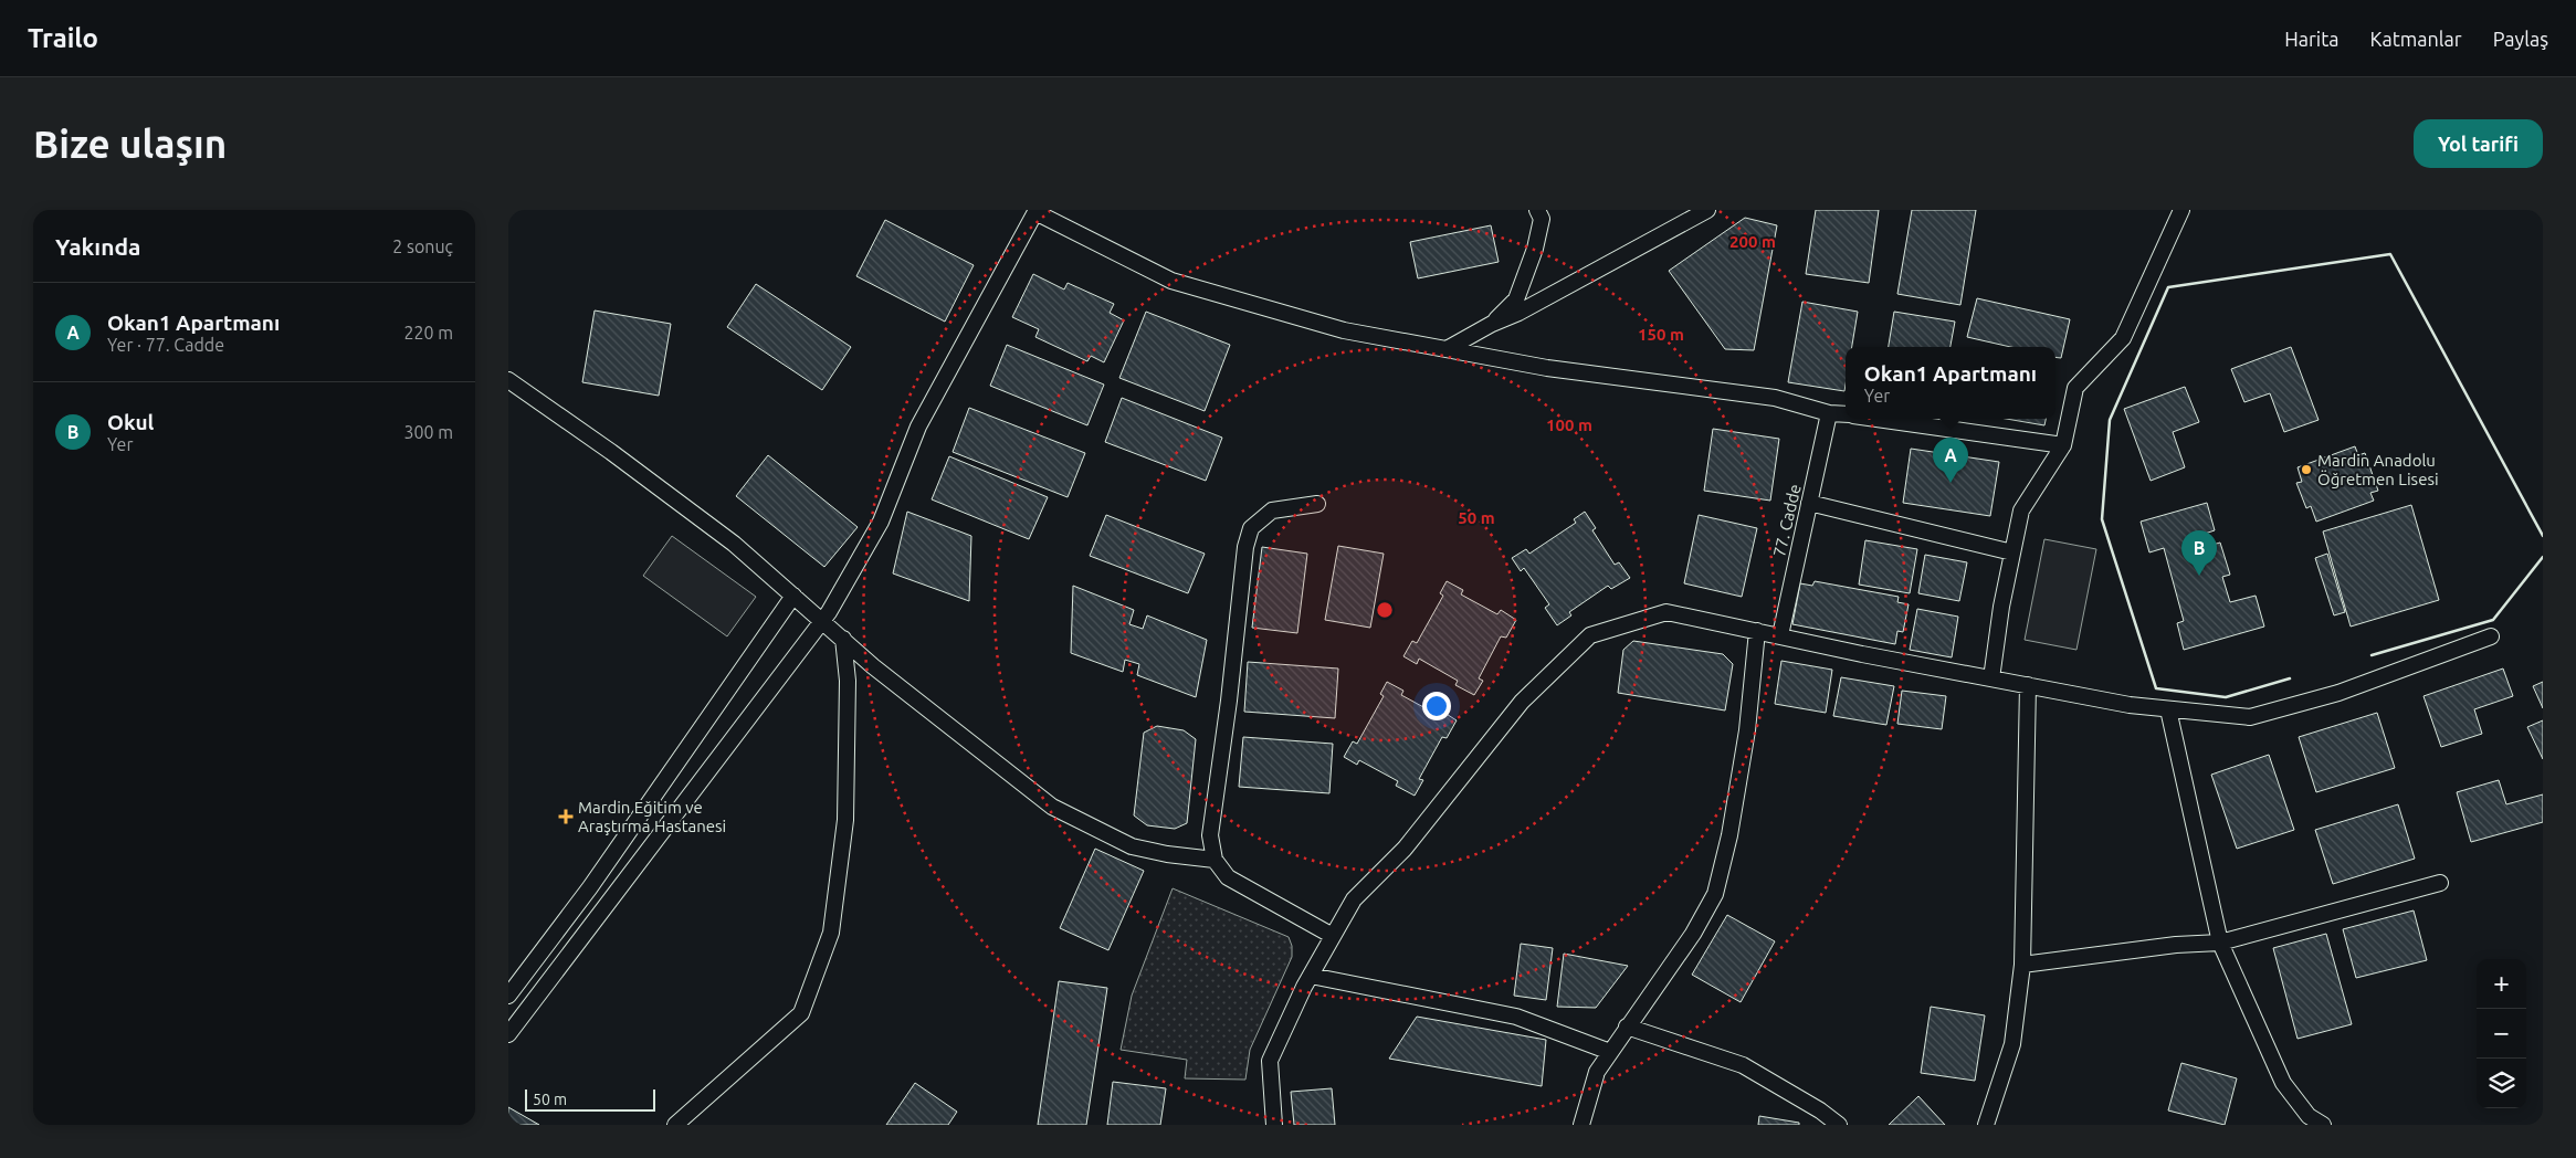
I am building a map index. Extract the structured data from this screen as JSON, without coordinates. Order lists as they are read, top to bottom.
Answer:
{
  "streets": {
    "street": ["77. Cadde"]
  },
  "places": {
    "other": ["Mardin Anadolu Öğretmen Lisesi"],
    "health": ["Mardin Eğitim ve Araştırma Hastanesi"]
  },
  "scale_bar": "50 m",
  "page": {
    "header": "Trailo",
    "nav": ["Harita", "Katmanlar", "Paylaş"],
    "buttons": "Yol tarifi",
    "title": "Bize ulaşın",
    "heading": ["Yakında", "2 sonuç"],
    "list": [
      {
        "mark": "A",
        "name": "Okan1 Apartmanı",
        "note": "Yer · 77. Cadde",
        "value": "220 m"
      },
      {
        "mark": "B",
        "name": "Okul",
        "note": "Yer",
        "value": "300 m"
      }
    ],
    "popup": ["Okan1 Apartmanı", "Yer"],
    "pins": ["A", "B"],
    "map_buttons": ["+", "−"],
    "scale": "50 m"
  },
  "rings": [
    "200 m",
    "150 m",
    "100 m",
    "50 m"
  ]
}
